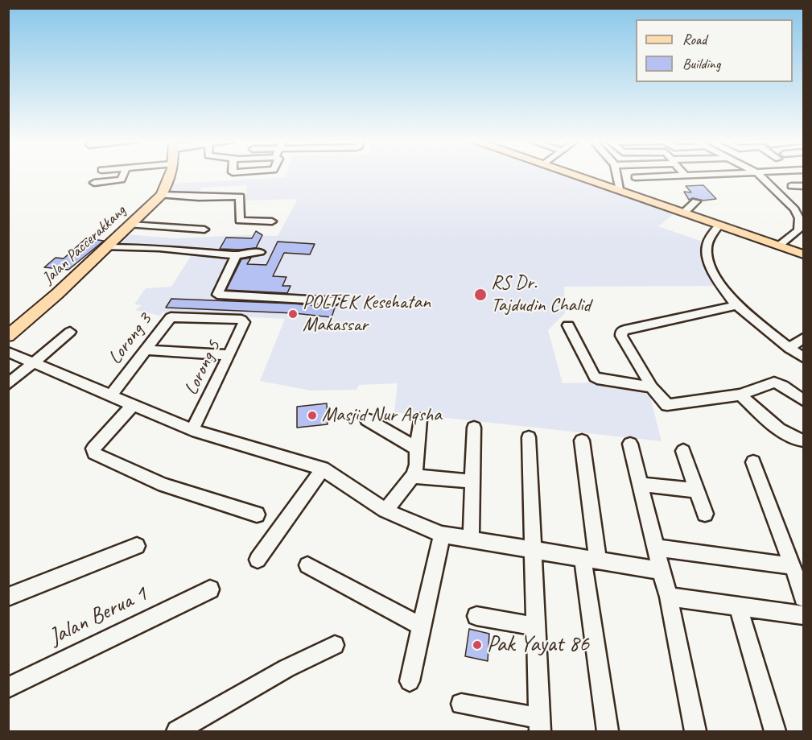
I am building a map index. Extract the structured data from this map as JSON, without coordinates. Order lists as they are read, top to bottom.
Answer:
{
  "streets": {
    "main road": ["Jalan Paccerakkang"],
    "street": ["Lorong 3", "Lorong 5", "Jalan Berua 1"]
  },
  "crossings": [
    ["Lorong 3", "Lorong 5"]
  ],
  "places": [
    "RS Dr. Tajdudin Chalid",
    "POLTEK Kesehatan Makassar",
    "Masjid Nur Aqsha",
    "Pak Yayat 86"
  ],
  "legend": ["Road", "Building"]
}
